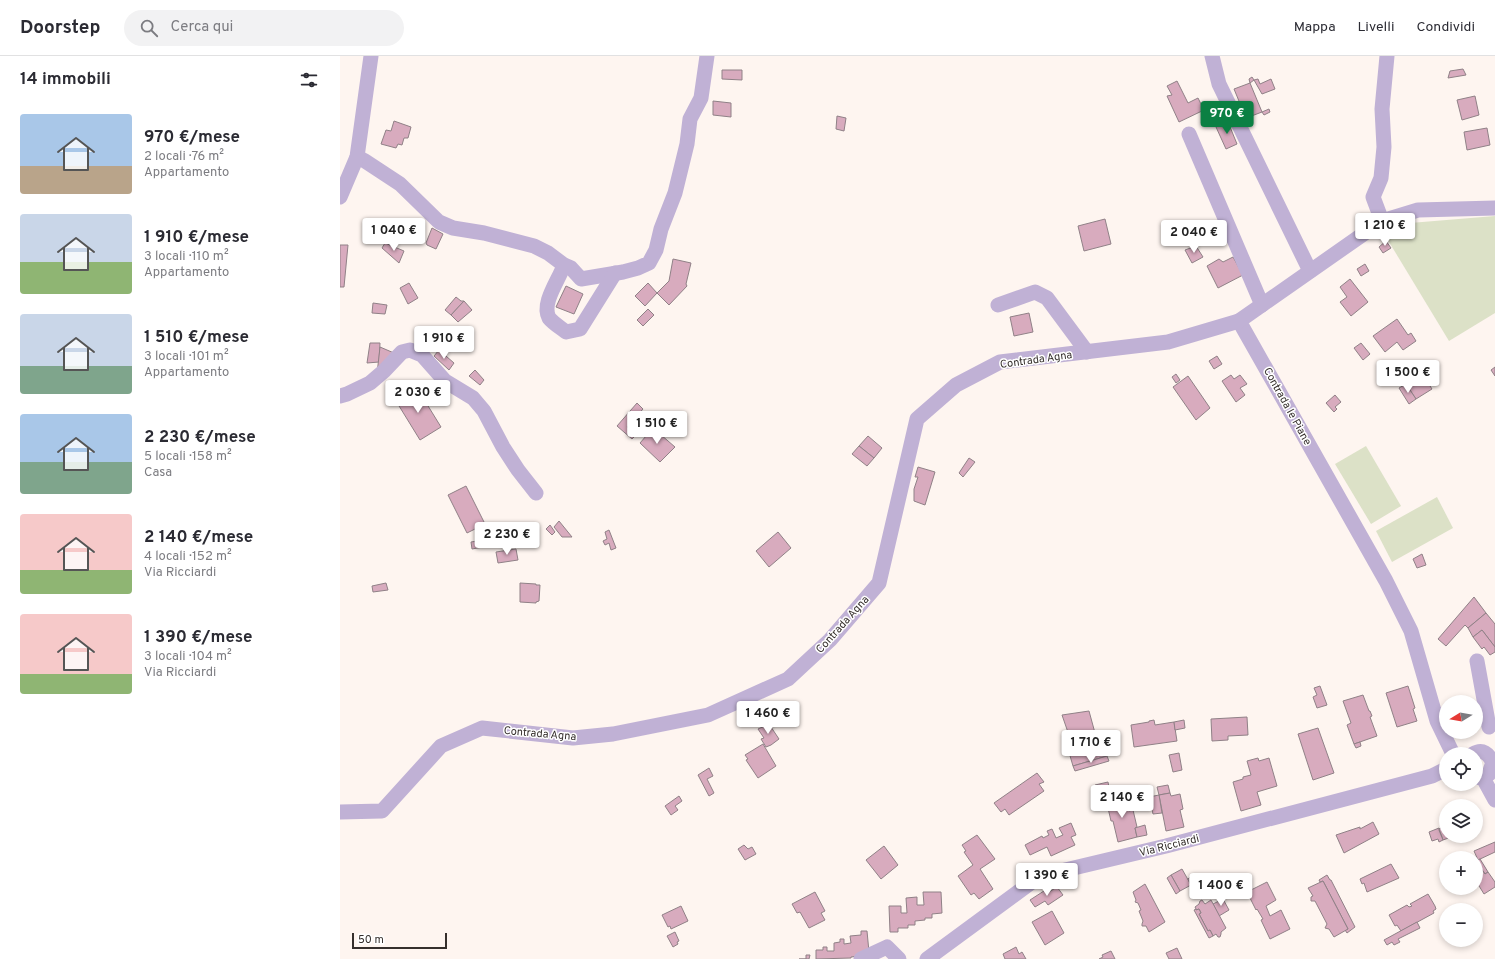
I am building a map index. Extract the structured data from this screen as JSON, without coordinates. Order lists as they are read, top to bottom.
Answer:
{
  "streets": {
    "street": ["Contrada Agna", "Contrada le Piane", "Via Ricciardi"]
  },
  "crossings": [
    ["Contrada Agna", "Contrada le Piane"]
  ],
  "scale_bar": "50 m",
  "north": "left",
  "page": {
    "header": "Doorstep",
    "search": "Cerca qui",
    "nav": ["Mappa", "Livelli", "Condividi"],
    "heading": "14 immobili",
    "price": [
      "970 €",
      "1 210 €",
      "1 040 €",
      "2 040 €",
      "1 910 €",
      "1 500 €",
      "2 030 €",
      "1 510 €",
      "2 230 €",
      "1 460 €",
      "1 710 €",
      "2 140 €",
      "1 390 €",
      "1 400 €"
    ],
    "list": [
      {
        "name": "970 €/mese",
        "note": "2 locali · 76 m² · Appartamento"
      },
      {
        "name": "1 910 €/mese",
        "note": "3 locali · 110 m² · Appartamento"
      },
      {
        "name": "1 510 €/mese",
        "note": "3 locali · 101 m² · Appartamento"
      },
      {
        "name": "2 230 €/mese",
        "note": "5 locali · 158 m² · Casa"
      },
      {
        "name": "2 140 €/mese",
        "note": "4 locali · 152 m² · Via Ricciardi"
      },
      {
        "name": "1 390 €/mese",
        "note": "3 locali · 104 m² · Via Ricciardi"
      }
    ],
    "map_buttons": ["+", "−"],
    "scale": "50 m"
  }
}
